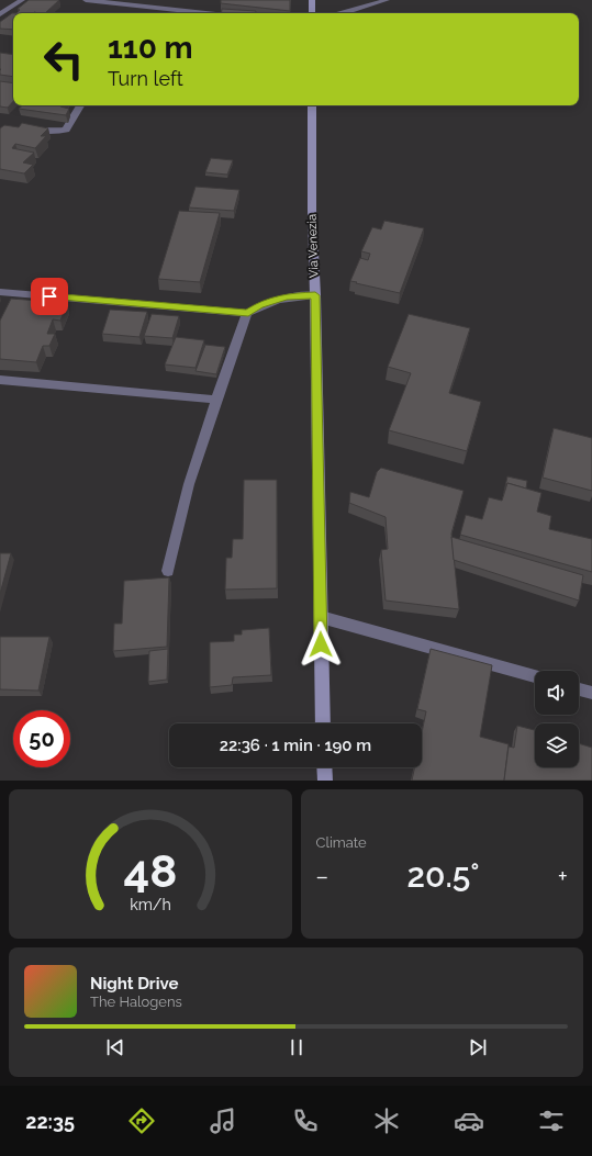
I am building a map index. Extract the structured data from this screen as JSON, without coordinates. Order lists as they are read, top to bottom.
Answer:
{
  "streets": {
    "main road": ["Via Venezia"]
  },
  "page": {
    "turn": ["110 m", "Turn left"],
    "limit": "50",
    "trip": "22:36 · 1 min · 190 m",
    "tile": "Climate",
    "heat": ["−", "20.5°", "+"],
    "song": ["Night Drive", "The Halogens"],
    "tabs": "22:35",
    "gauge": ["48", "km/h"]
  }
}
